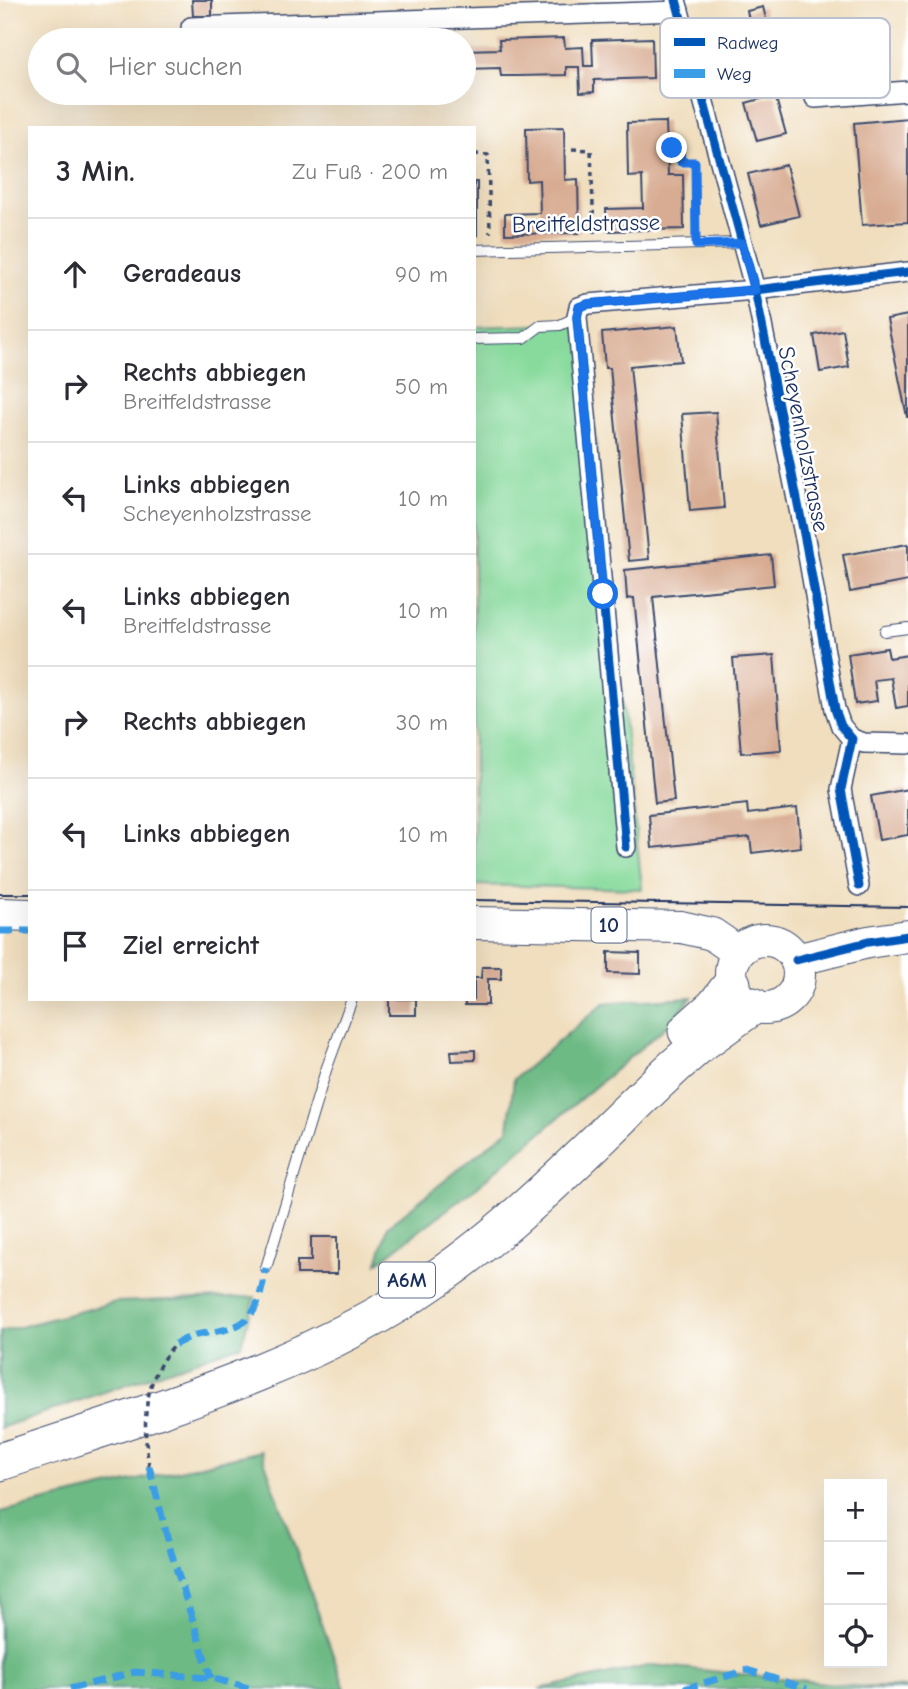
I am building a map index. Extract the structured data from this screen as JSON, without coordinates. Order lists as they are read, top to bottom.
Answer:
{
  "streets": {
    "highway": ["A6M"],
    "main road": ["10"],
    "street": ["Scheyenholzstrasse"],
    "lane": ["Breitfeldstrasse"]
  },
  "crossings": [
    ["Breitfeldstrasse", "Scheyenholzstrasse"],
    ["10", "A6M"]
  ],
  "legend": ["Radweg", "Weg"],
  "page": {
    "search": "Hier suchen",
    "heading": ["3 Min.", "Zu Fuß · 200 m"],
    "list": [
      ["Geradeaus", "90 m"],
      ["Rechts abbiegen", "Breitfeldstrasse", "50 m"],
      ["Links abbiegen", "Scheyenholzstrasse", "10 m"],
      ["Links abbiegen", "Breitfeldstrasse", "10 m"],
      ["Rechts abbiegen", "30 m"],
      ["Links abbiegen", "10 m"],
      "Ziel erreicht"
    ],
    "map_buttons": ["+", "−"]
  }
}
